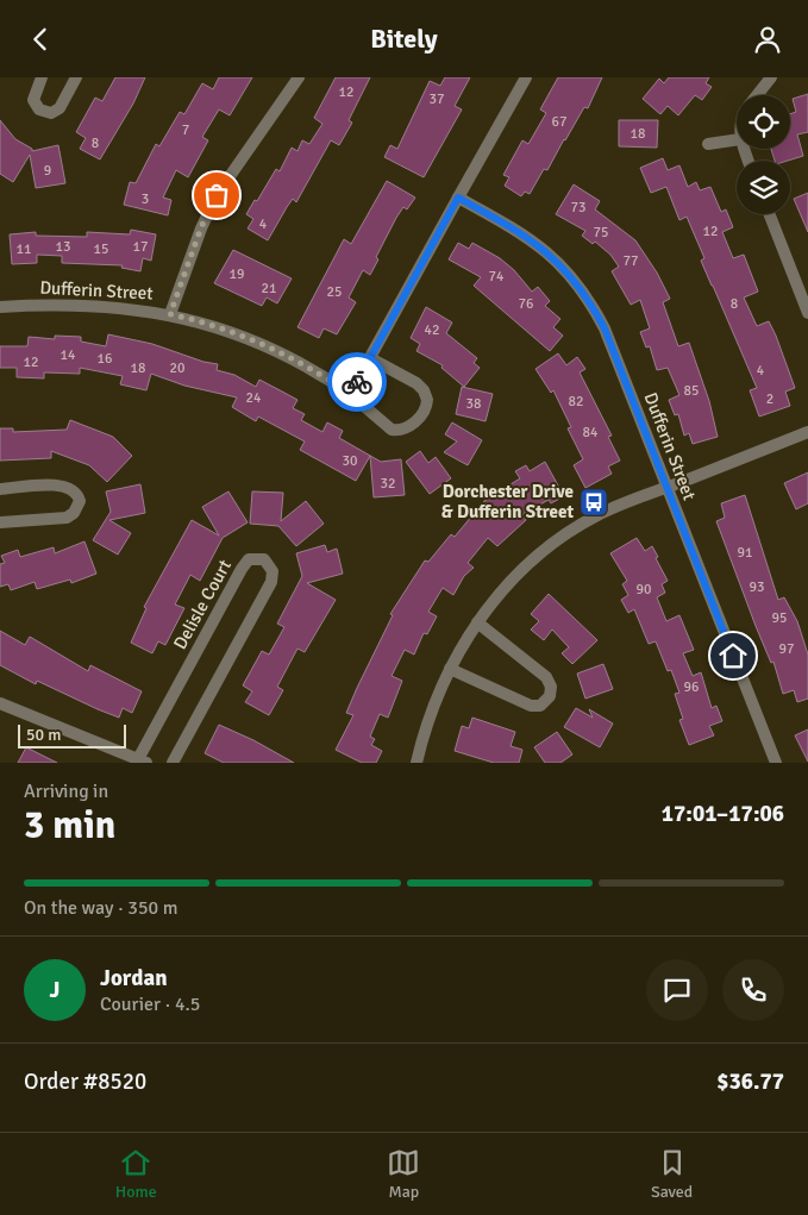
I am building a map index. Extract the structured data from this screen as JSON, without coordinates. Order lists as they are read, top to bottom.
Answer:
{
  "streets": {
    "street": ["Dufferin Street", "Delisle Court"]
  },
  "places": {
    "bus stop": ["Dorchester Drive & Dufferin Street"]
  },
  "house_numbers": [
    "12",
    "37",
    "67",
    "7",
    "18",
    "8",
    "9",
    "3",
    "73",
    "4",
    "12",
    "75",
    "13",
    "17",
    "11",
    "15",
    "77",
    "19",
    "74",
    "21",
    "25",
    "76",
    "8",
    "42",
    "14",
    "16",
    "12",
    "18",
    "20",
    "4",
    "85",
    "24",
    "2",
    "82",
    "38",
    "84",
    "30",
    "32",
    "91",
    "93",
    "90",
    "95",
    "97",
    "96"
  ],
  "scale_bar": "50 m",
  "page": {
    "header": "Bitely",
    "scale": "50 m",
    "heading": ["3 min", "Arriving in", "17:01–17:06"],
    "panel": [
      "Jordan",
      "Courier · 4.5",
      "Order #8520",
      "$36.77"
    ],
    "bar": "On the way · 350 m",
    "round": "J",
    "tabs": ["Home", "Map", "Saved"]
  }
}
